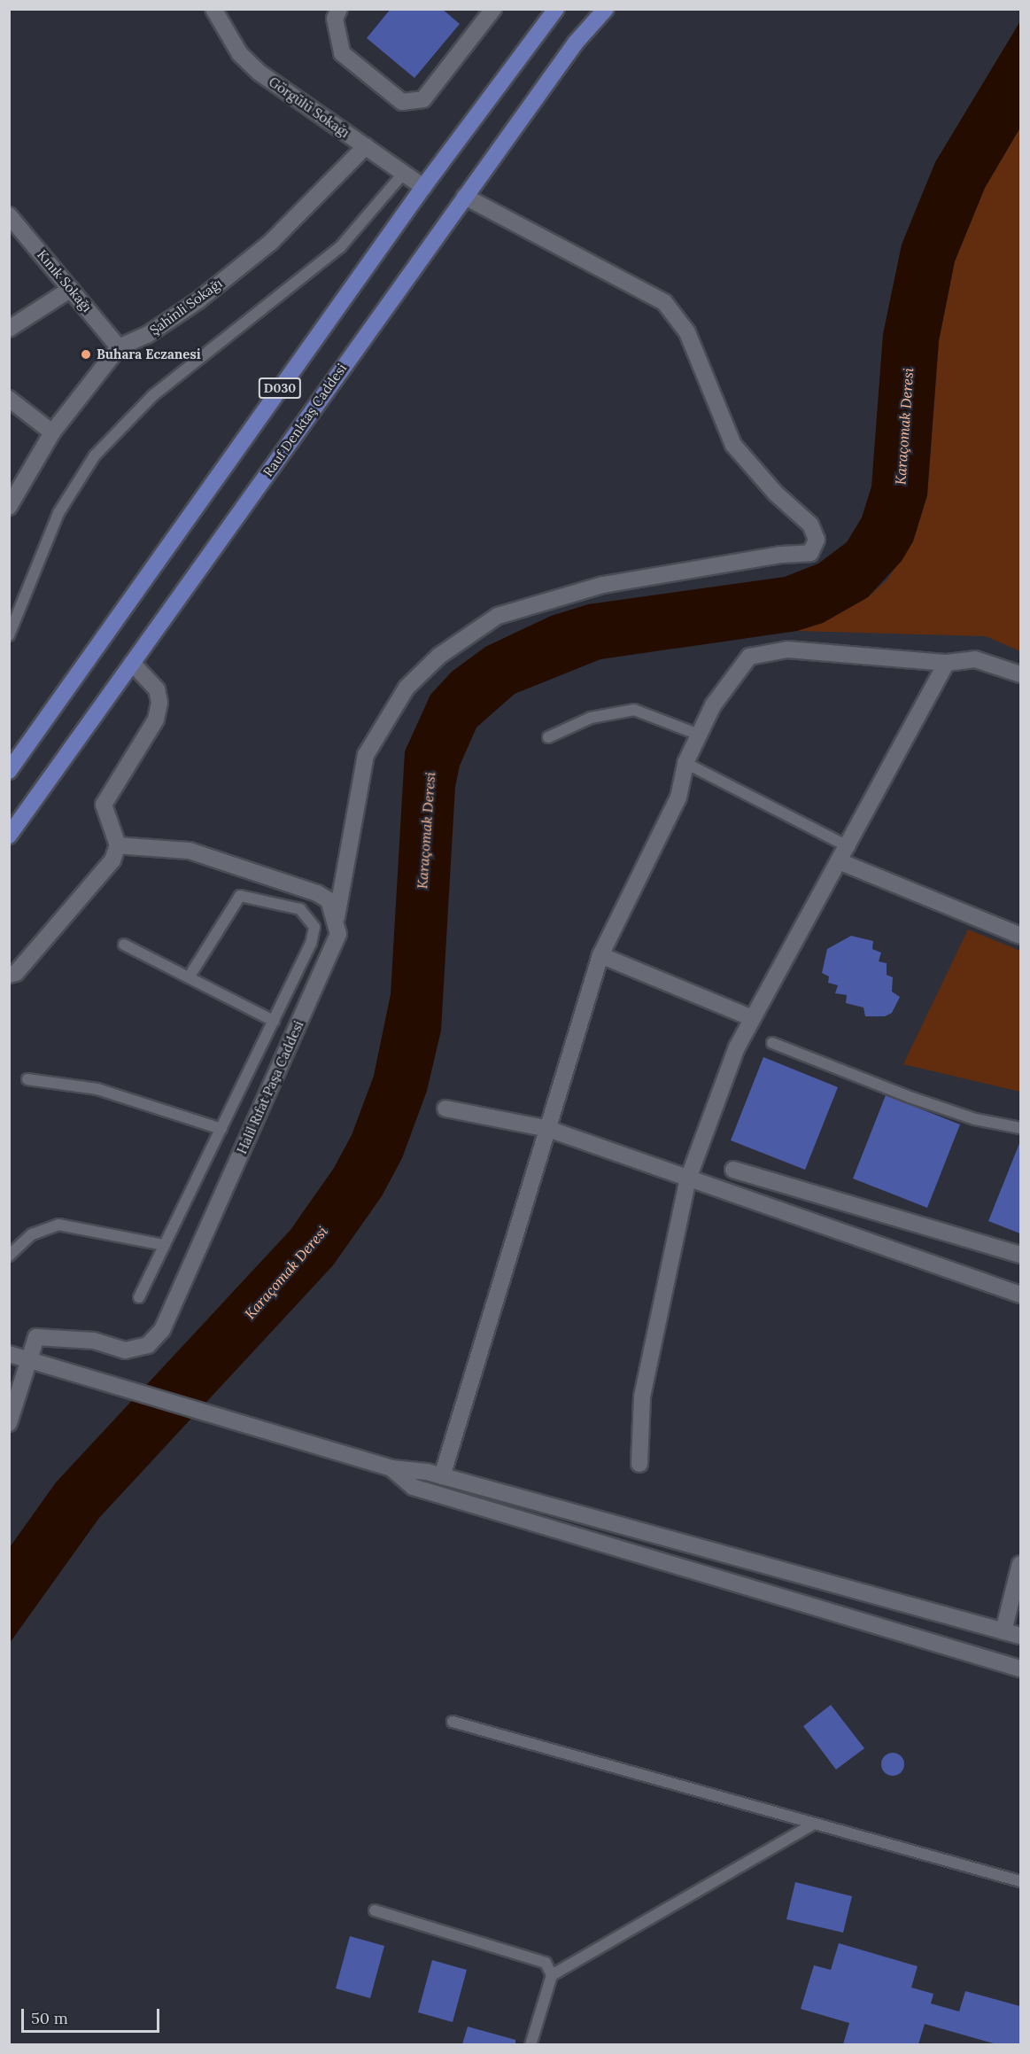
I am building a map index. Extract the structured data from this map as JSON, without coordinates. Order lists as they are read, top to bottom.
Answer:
{
  "streets": {
    "main road": ["D030", "Rauf Denktaş Caddesi"],
    "street": [
      "Görgülü Sokağı",
      "Kınık Sokağı",
      "Şahinli Sokağı",
      "Halil Rıfat Paşa Caddesi"
    ]
  },
  "crossings": [
    ["Görgülü Sokağı", "Şahinli Sokağı"],
    ["Görgülü Sokağı", "D030"],
    ["Kınık Sokağı", "Şahinli Sokağı"]
  ],
  "water": ["Karaçomak Deresi"],
  "places": ["Buhara Eczanesi"],
  "scale_bar": "50 m"
}
